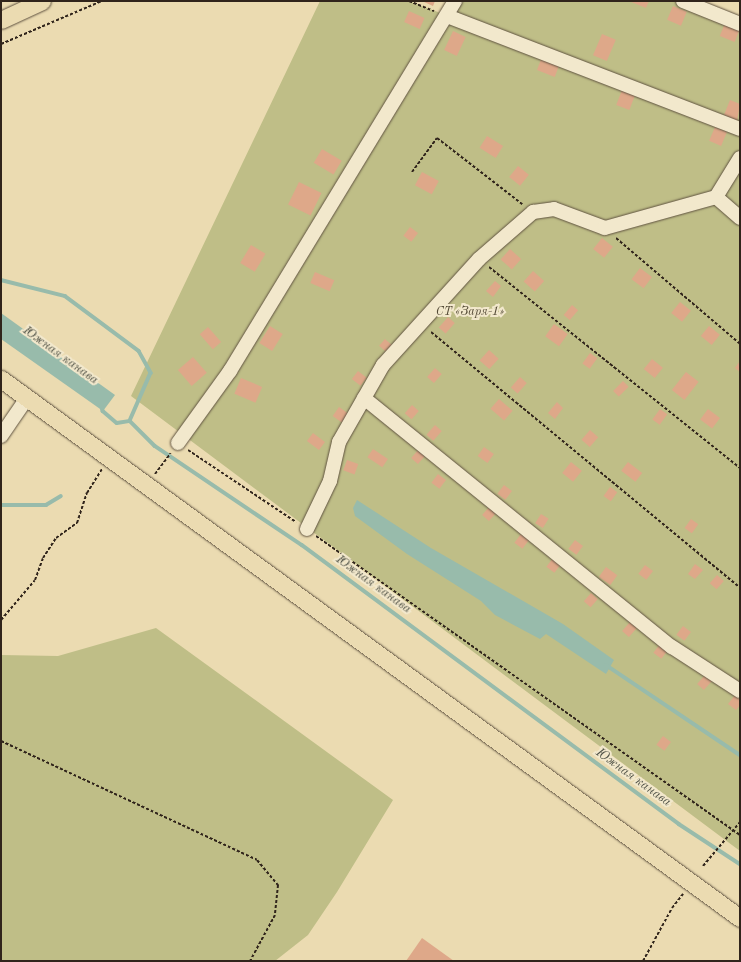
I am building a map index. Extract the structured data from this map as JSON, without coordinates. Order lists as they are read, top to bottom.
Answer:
{
  "water": ["Южная канава"],
  "parks": ["СТ «Заря-1»"]
}
